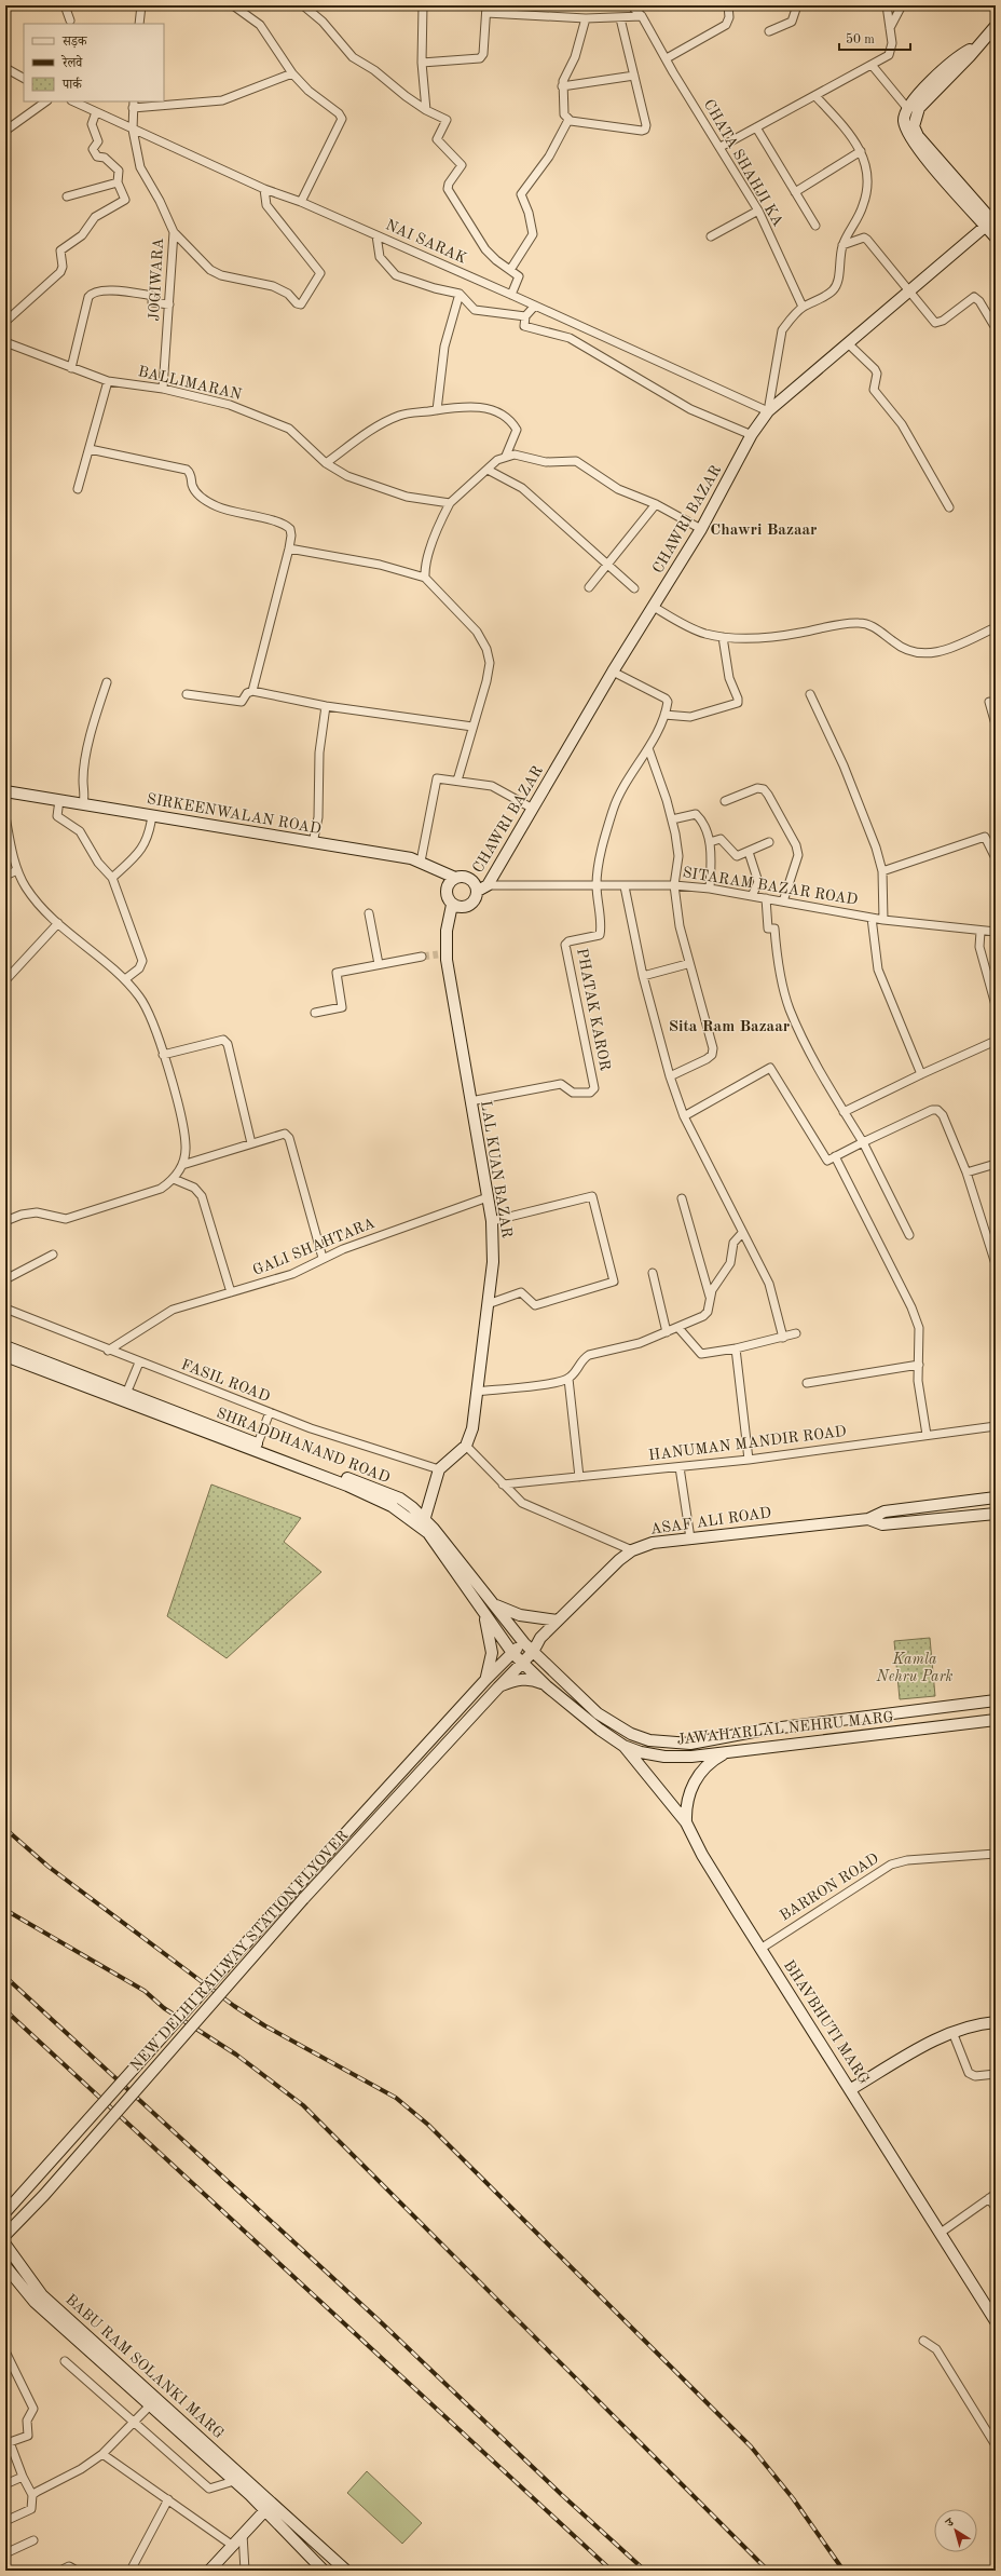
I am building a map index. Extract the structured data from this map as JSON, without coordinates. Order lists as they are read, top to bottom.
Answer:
{
  "streets": {
    "street": [
      "CHATA SHAHJI KA",
      "NAI SARAK",
      "JOGIWARA",
      "BALLIMARAN",
      "CHAWRI BAZAR",
      "SIRKEENWALAN ROAD",
      "SITARAM BAZAR ROAD",
      "PHATAK KAROR",
      "LAL KUAN BAZAR",
      "GALI SHAHTARA",
      "FASIL ROAD",
      "HANUMAN MANDIR ROAD",
      "SHRADDHANAND ROAD",
      "ASAF ALI ROAD",
      "JAWAHARLAL NEHRU MARG",
      "BARRON ROAD",
      "NEW DELHI RAILWAY STATION FLYOVER",
      "BHAVBHUTI MARG",
      "BABU RAM SOLANKI MARG"
    ]
  },
  "crossings": [
    ["NAI SARAK", "JOGIWARA"],
    ["NAI SARAK", "CHAWRI BAZAR"],
    ["JOGIWARA", "BALLIMARAN"],
    ["CHAWRI BAZAR", "SIRKEENWALAN ROAD"],
    ["CHAWRI BAZAR", "SITARAM BAZAR ROAD"],
    ["CHAWRI BAZAR", "LAL KUAN BAZAR"],
    ["SIRKEENWALAN ROAD", "LAL KUAN BAZAR"],
    ["SITARAM BAZAR ROAD", "PHATAK KAROR"],
    ["PHATAK KAROR", "LAL KUAN BAZAR"],
    ["LAL KUAN BAZAR", "GALI SHAHTARA"],
    ["LAL KUAN BAZAR", "FASIL ROAD"],
    ["GALI SHAHTARA", "FASIL ROAD"],
    ["SHRADDHANAND ROAD", "JAWAHARLAL NEHRU MARG"],
    ["SHRADDHANAND ROAD", "NEW DELHI RAILWAY STATION FLYOVER"],
    ["ASAF ALI ROAD", "NEW DELHI RAILWAY STATION FLYOVER"],
    ["JAWAHARLAL NEHRU MARG", "NEW DELHI RAILWAY STATION FLYOVER"],
    ["JAWAHARLAL NEHRU MARG", "BHAVBHUTI MARG"],
    ["BARRON ROAD", "BHAVBHUTI MARG"]
  ],
  "districts": ["Chawri Bazaar", "Sita Ram Bazaar"],
  "parks": ["Kamla Nehru Park"],
  "legend": ["सड़क", "रेलवे", "पार्क"],
  "scale_bar": "50 m",
  "north": "top left"
}
